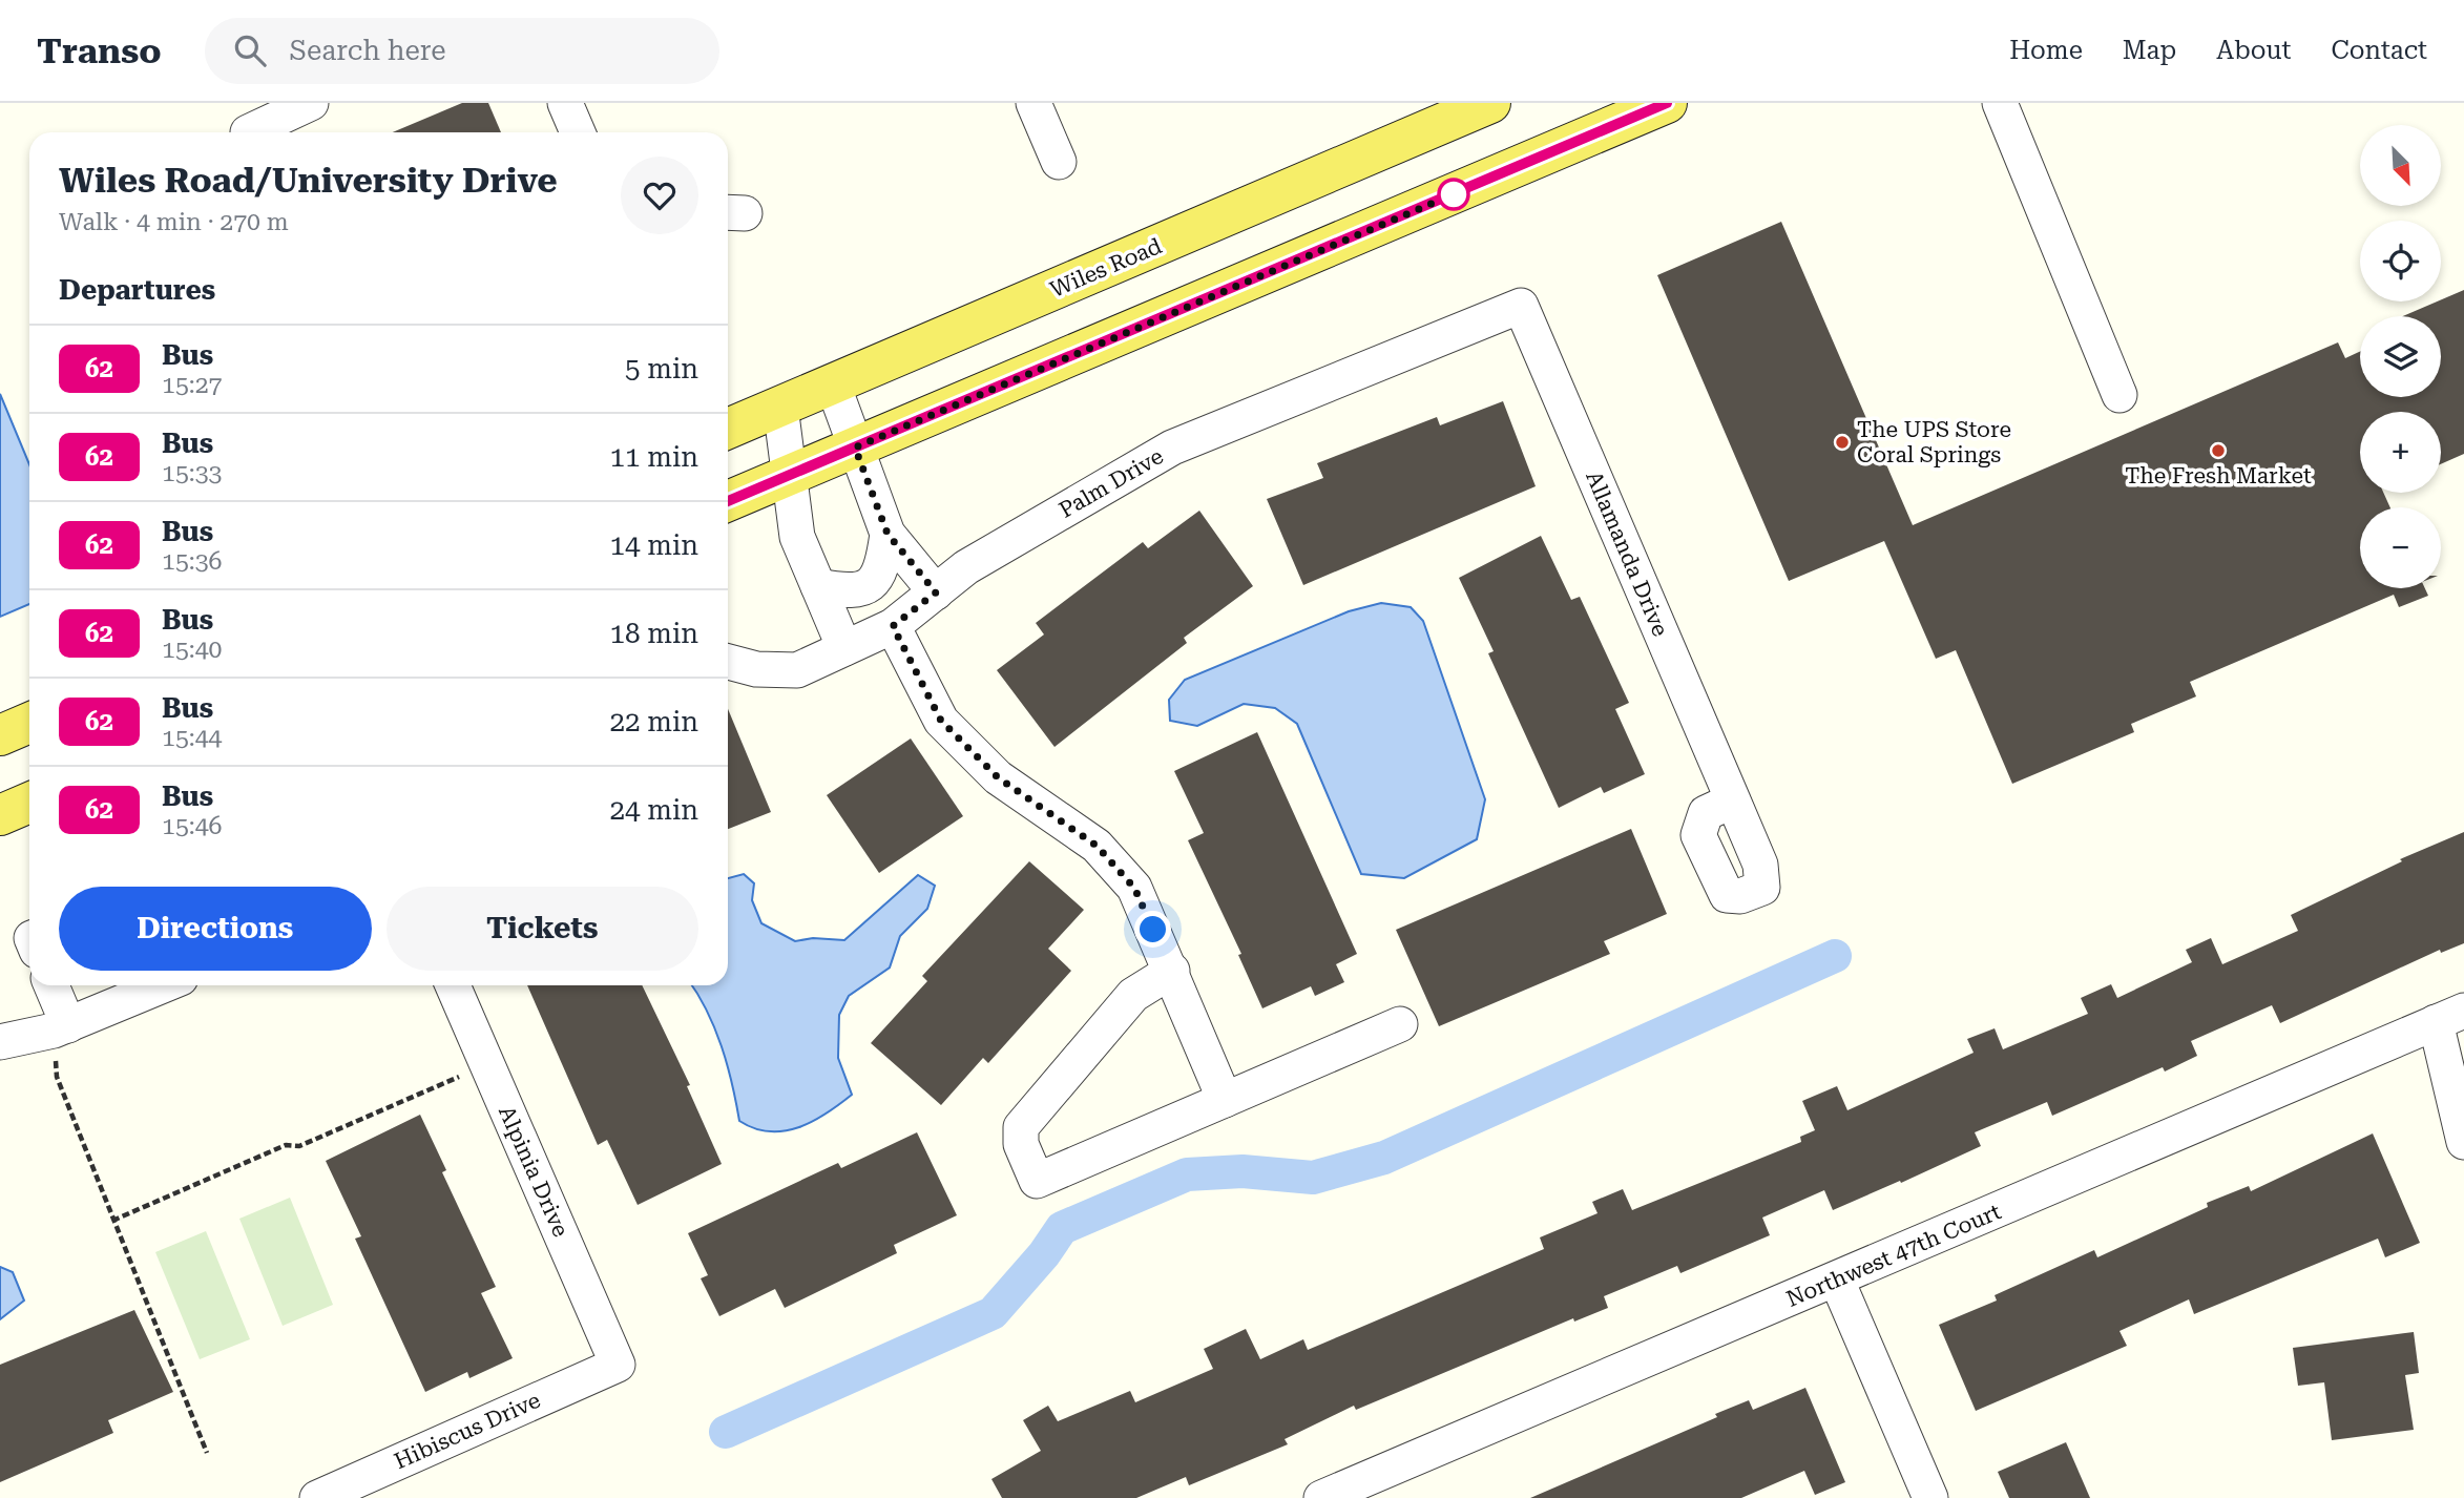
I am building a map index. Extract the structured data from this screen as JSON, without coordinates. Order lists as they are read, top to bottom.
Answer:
{
  "streets": {
    "main road": ["Wiles Road"],
    "street": [
      "Palm Drive",
      "Allamanda Drive",
      "Alpinia Drive",
      "Northwest 47th Court",
      "Hibiscus Drive"
    ]
  },
  "crossings": [
    ["Palm Drive", "Allamanda Drive"],
    ["Alpinia Drive", "Hibiscus Drive"]
  ],
  "places": ["The UPS Store Coral Springs", "The Fresh Market"],
  "lines": ["bus line 62"],
  "north": "bottom right",
  "page": {
    "header": "Transo",
    "search": "Search here",
    "nav": [
      "Home",
      "Map",
      "About",
      "Contact"
    ],
    "map_buttons": ["+", "−"],
    "heading": [
      ["Wiles Road/University Drive", "Walk · 4 min · 270 m"],
      "Departures"
    ],
    "list": [
      {
        "mark": "62",
        "name": "Bus",
        "note": "15:27",
        "value": "5 min"
      },
      {
        "mark": "62",
        "name": "Bus",
        "note": "15:33",
        "value": "11 min"
      },
      {
        "mark": "62",
        "name": "Bus",
        "note": "15:36",
        "value": "14 min"
      },
      {
        "mark": "62",
        "name": "Bus",
        "note": "15:40",
        "value": "18 min"
      },
      {
        "mark": "62",
        "name": "Bus",
        "note": "15:44",
        "value": "22 min"
      },
      {
        "mark": "62",
        "name": "Bus",
        "note": "15:46",
        "value": "24 min"
      }
    ],
    "buttons": ["Directions", "Tickets"]
  }
}
